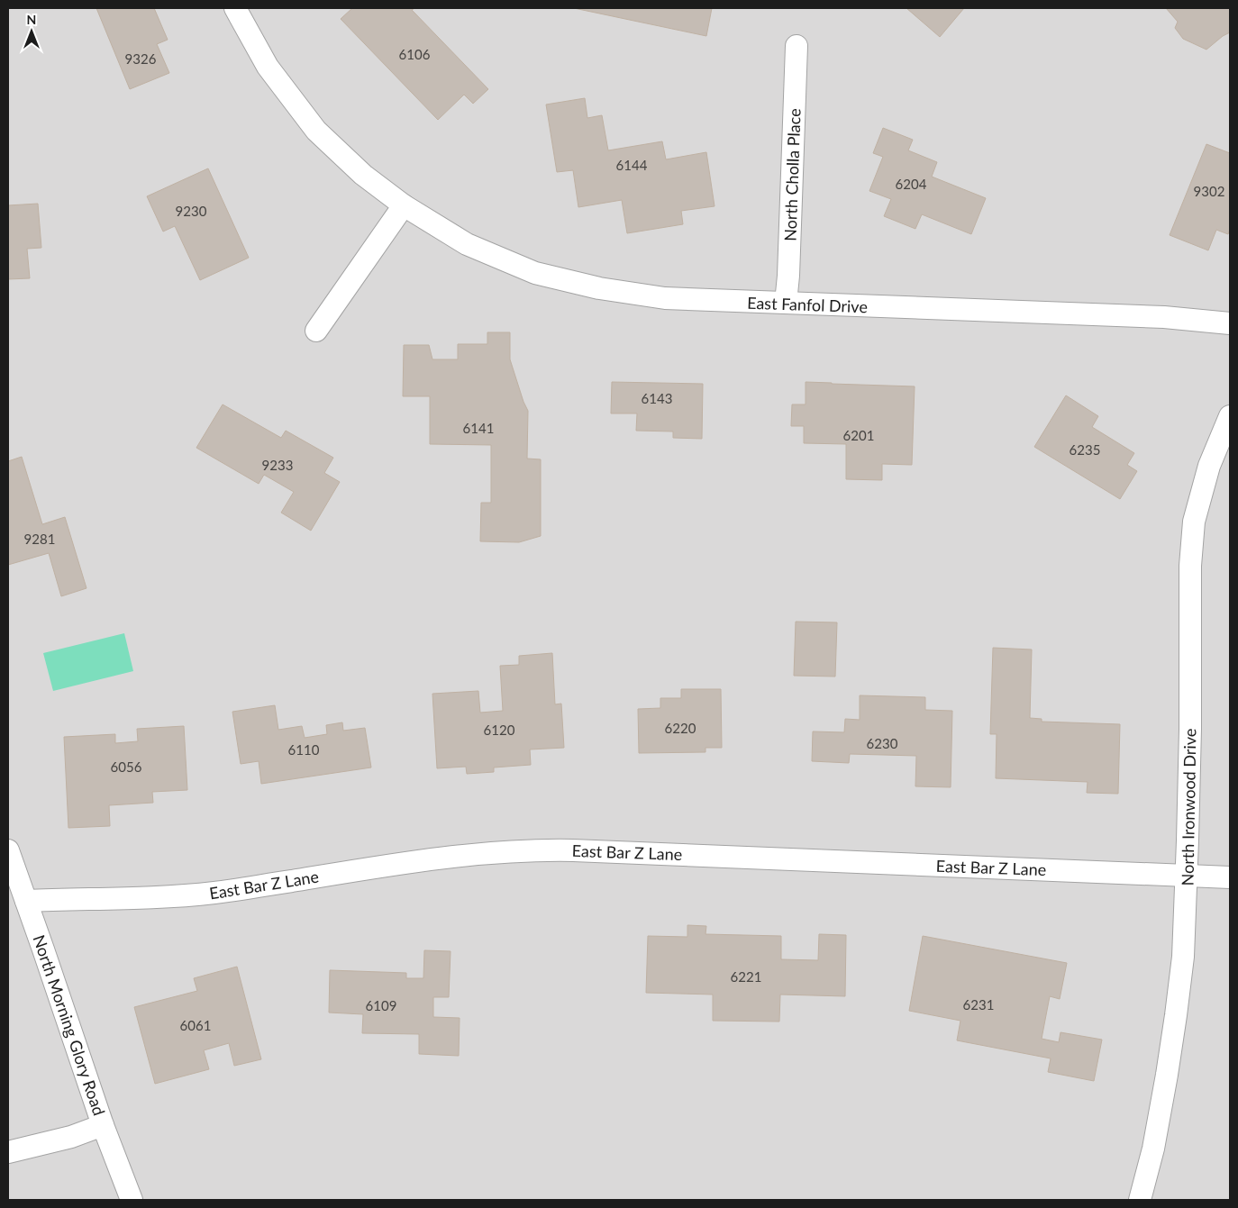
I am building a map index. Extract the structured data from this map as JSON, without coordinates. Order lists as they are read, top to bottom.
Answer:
{
  "streets": {
    "street": [
      "North Cholla Place",
      "East Fanfol Drive",
      "North Ironwood Drive",
      "East Bar Z Lane",
      "North Morning Glory Road"
    ]
  },
  "crossings": [
    ["North Cholla Place", "East Fanfol Drive"],
    ["North Ironwood Drive", "East Bar Z Lane"],
    ["East Bar Z Lane", "North Morning Glory Road"]
  ],
  "house_numbers": [
    "6106",
    "9326",
    "6144",
    "6204",
    "9302",
    "9230",
    "6143",
    "6141",
    "6201",
    "6235",
    "9233",
    "9281",
    "6220",
    "6120",
    "6230",
    "6110",
    "6056",
    "6221",
    "6231",
    "6109",
    "6061"
  ],
  "north": "top"
}
